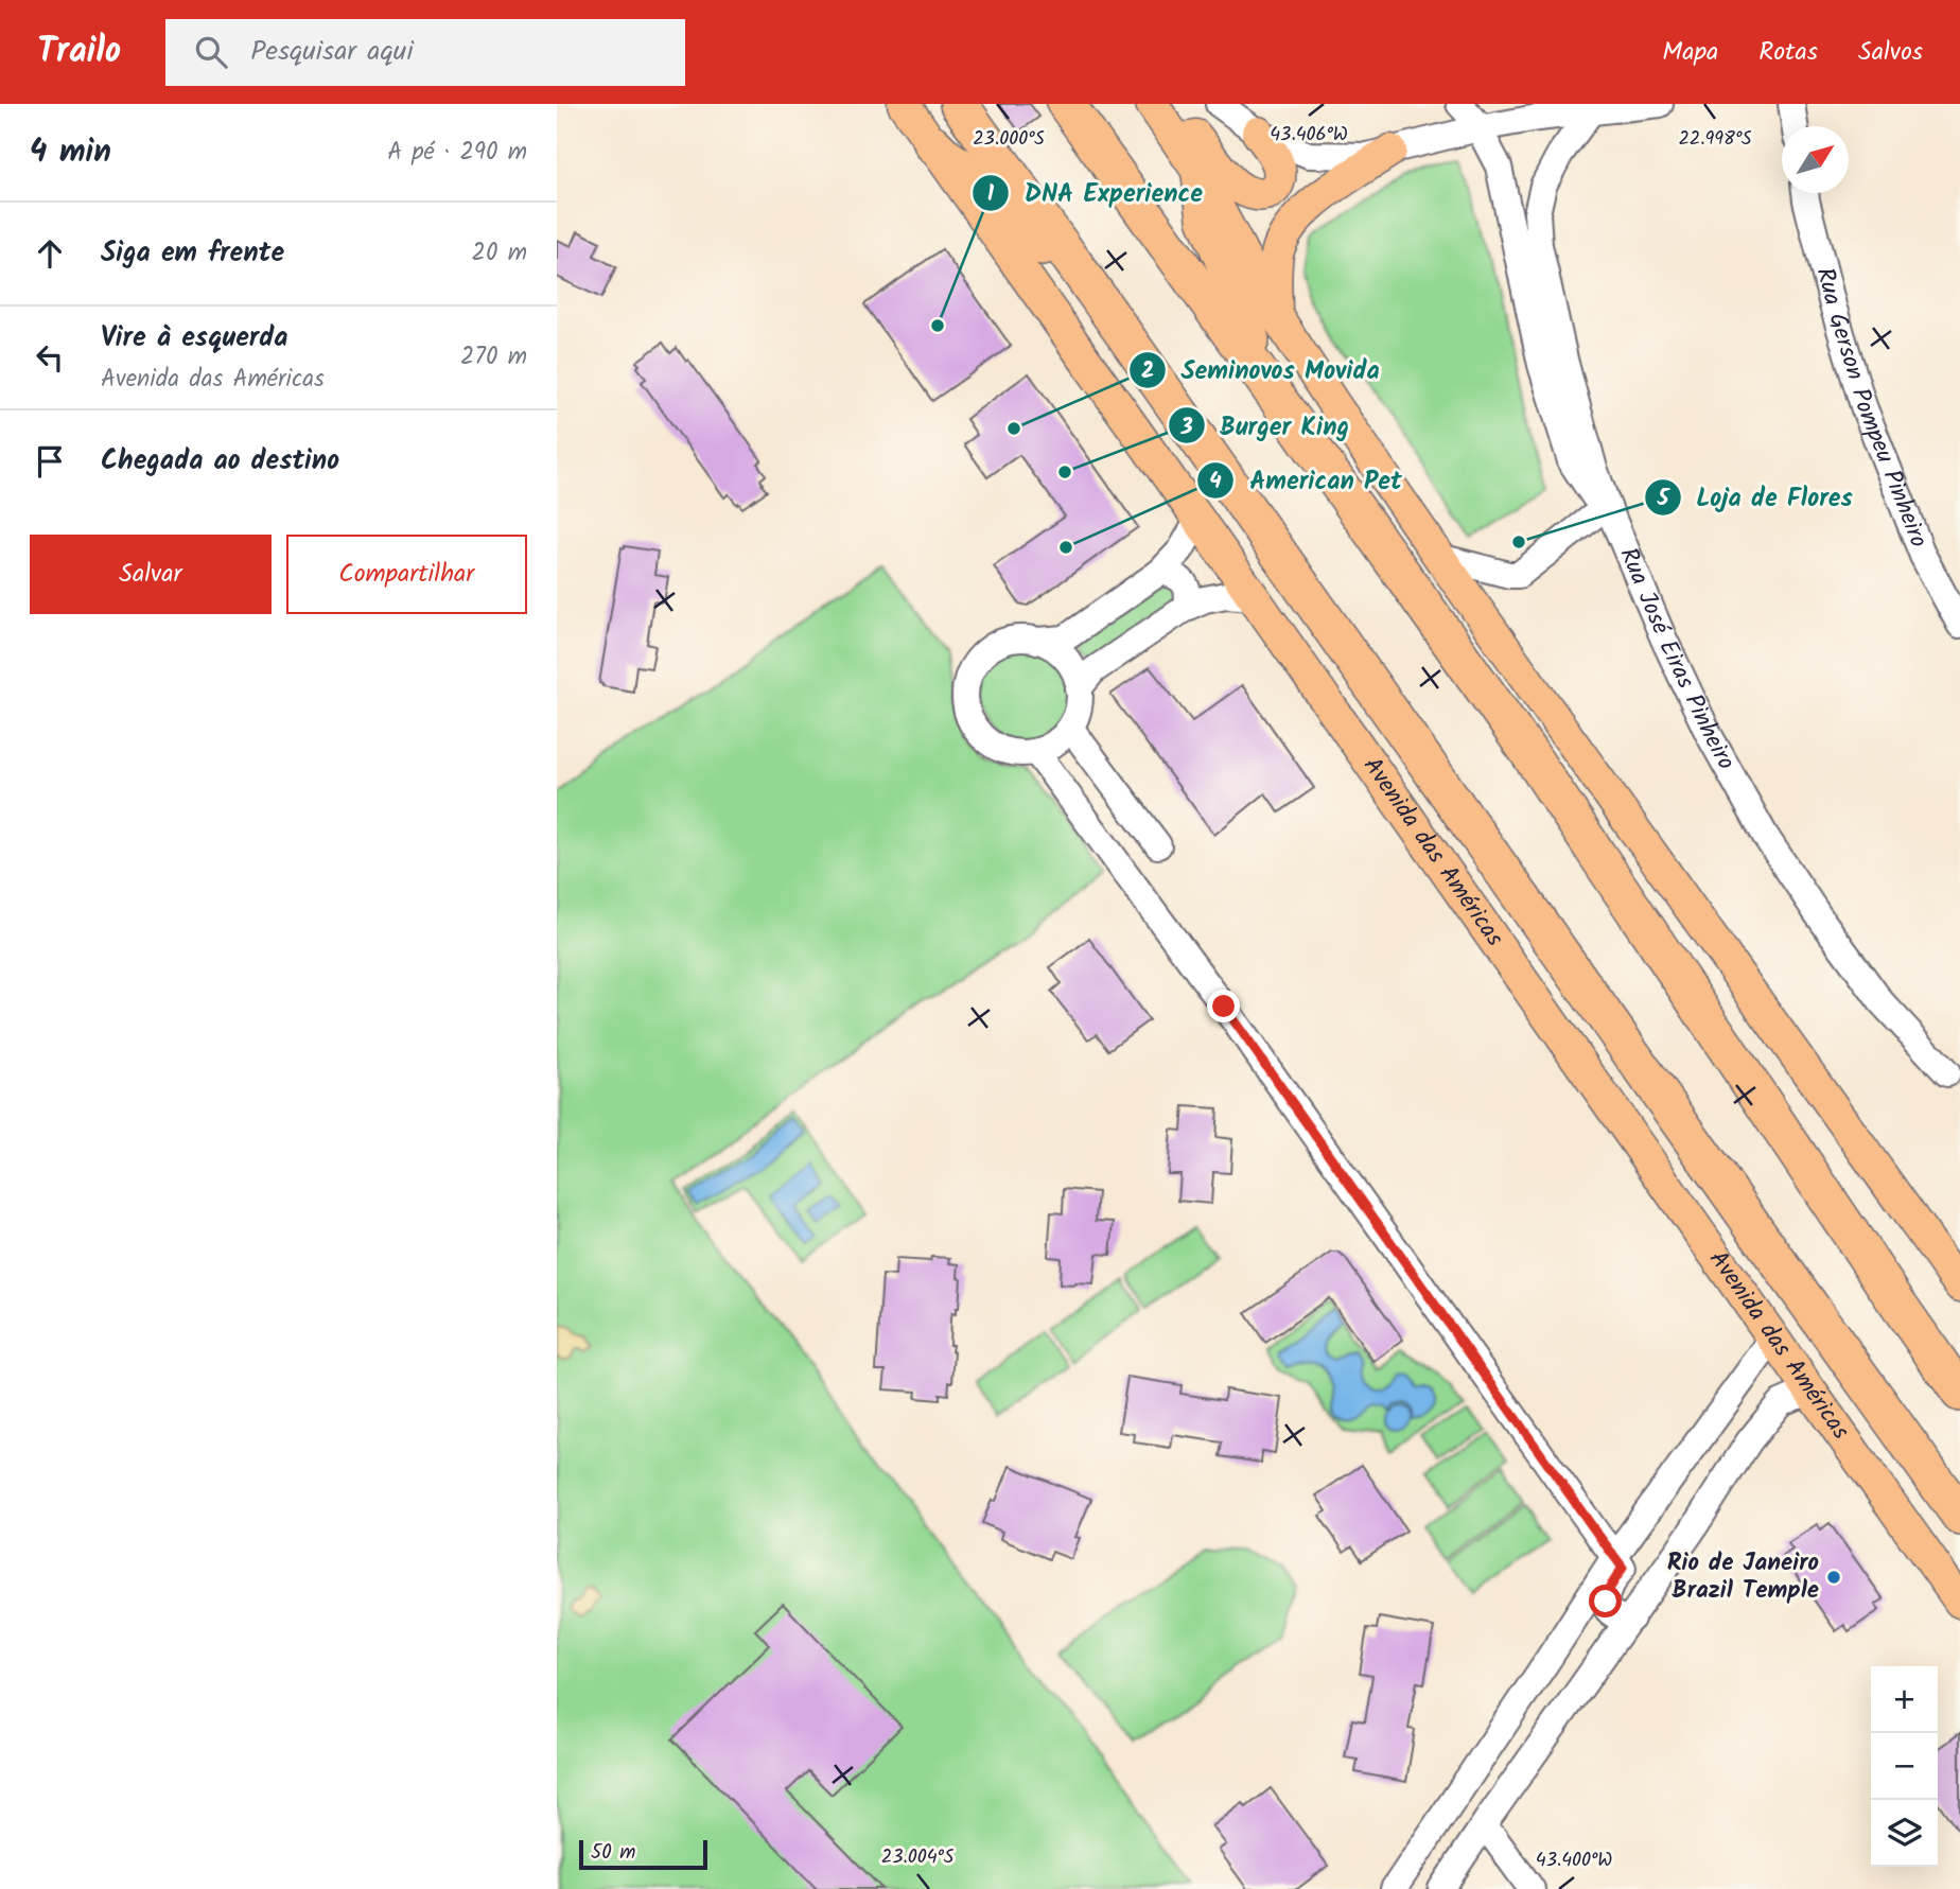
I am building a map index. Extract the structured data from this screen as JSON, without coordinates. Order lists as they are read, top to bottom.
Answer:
{
  "streets": {
    "highway": ["Avenida das Américas"],
    "street": ["Rua Gerson Pompeu Pinheiro", "Rua José Eiras Pinheiro"]
  },
  "places": [
    "DNA Experience",
    "Seminovos Movida",
    "Burger King",
    "Loja de Flores",
    "American Pet",
    "Rio de Janeiro Brazil Temple"
  ],
  "scale_bar": "50 m",
  "north": "top right",
  "page": {
    "header": "Trailo",
    "search": "Pesquisar aqui",
    "nav": ["Mapa", "Rotas", "Salvos"],
    "heading": ["4 min", "A pé · 290 m"],
    "list": [
      ["Siga em frente", "20 m"],
      ["Vire à esquerda", "Avenida das Américas", "270 m"],
      "Chegada ao destino"
    ],
    "buttons": ["Salvar", "Compartilhar"],
    "map_buttons": ["+", "−"],
    "scale": "50 m"
  },
  "coordinates": [
    "43.406°W",
    "23.000°S",
    "22.998°S",
    "23.004°S",
    "43.400°W"
  ]
}
